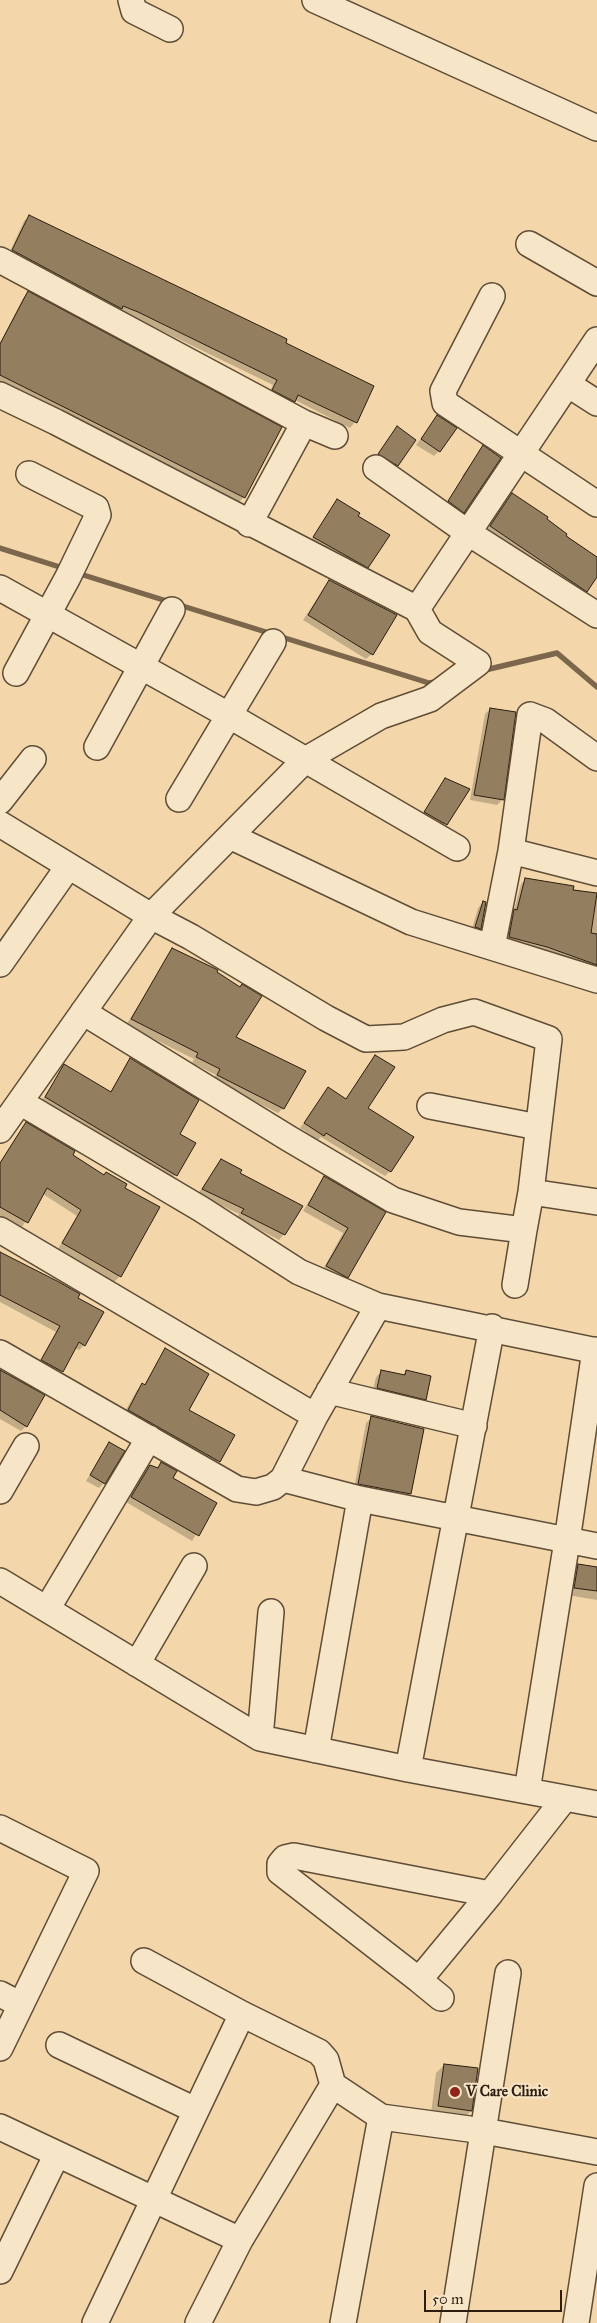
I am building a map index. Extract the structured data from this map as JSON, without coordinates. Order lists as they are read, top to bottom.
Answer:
{
  "places": ["V Care Clinic"],
  "scale_bar": "50 m"
}
